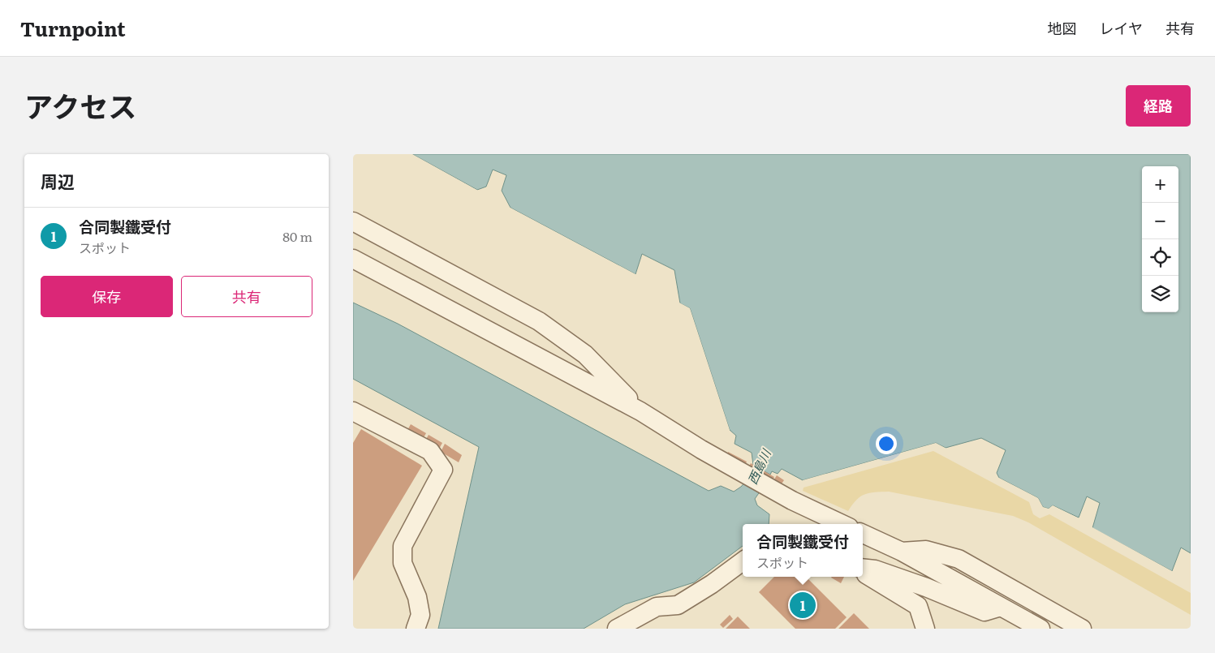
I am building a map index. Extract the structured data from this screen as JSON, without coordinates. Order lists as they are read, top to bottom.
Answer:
{
  "water": ["西島川"],
  "page": {
    "header": "Turnpoint",
    "nav": ["地図", "レイヤ", "共有"],
    "title": "アクセス",
    "buttons": [
      "経路",
      ["保存", "共有"]
    ],
    "heading": "周辺",
    "map_buttons": ["+", "−"],
    "list": [
      {
        "mark": "1",
        "name": "合同製鐵受付",
        "note": "スポット",
        "value": "80 m"
      }
    ],
    "popup": ["合同製鐵受付", "スポット"],
    "pins": "1"
  }
}
